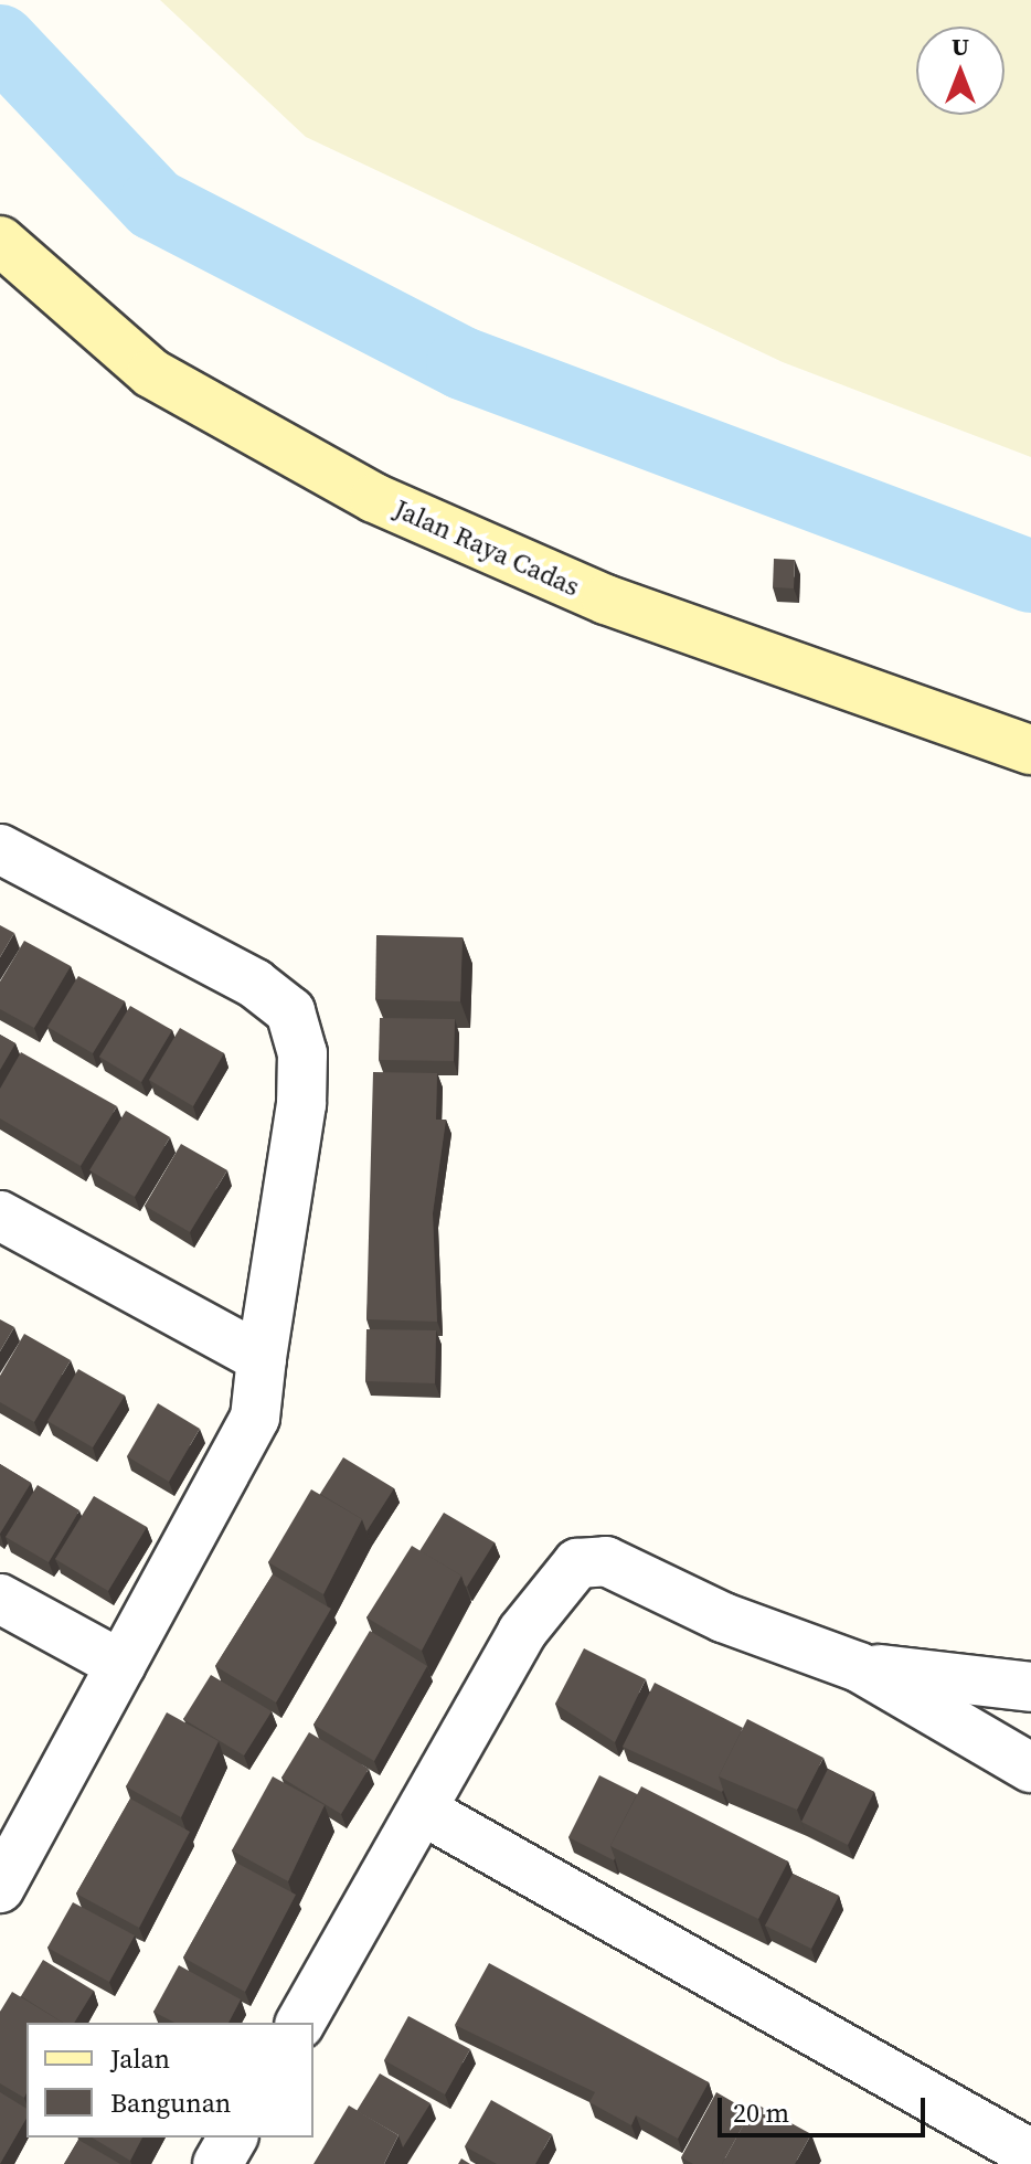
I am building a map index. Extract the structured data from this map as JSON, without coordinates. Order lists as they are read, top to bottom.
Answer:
{
  "streets": {
    "street": ["Jalan Raya Cadas"]
  },
  "legend": ["Jalan", "Bangunan"],
  "scale_bar": "20 m",
  "north": "top"
}
